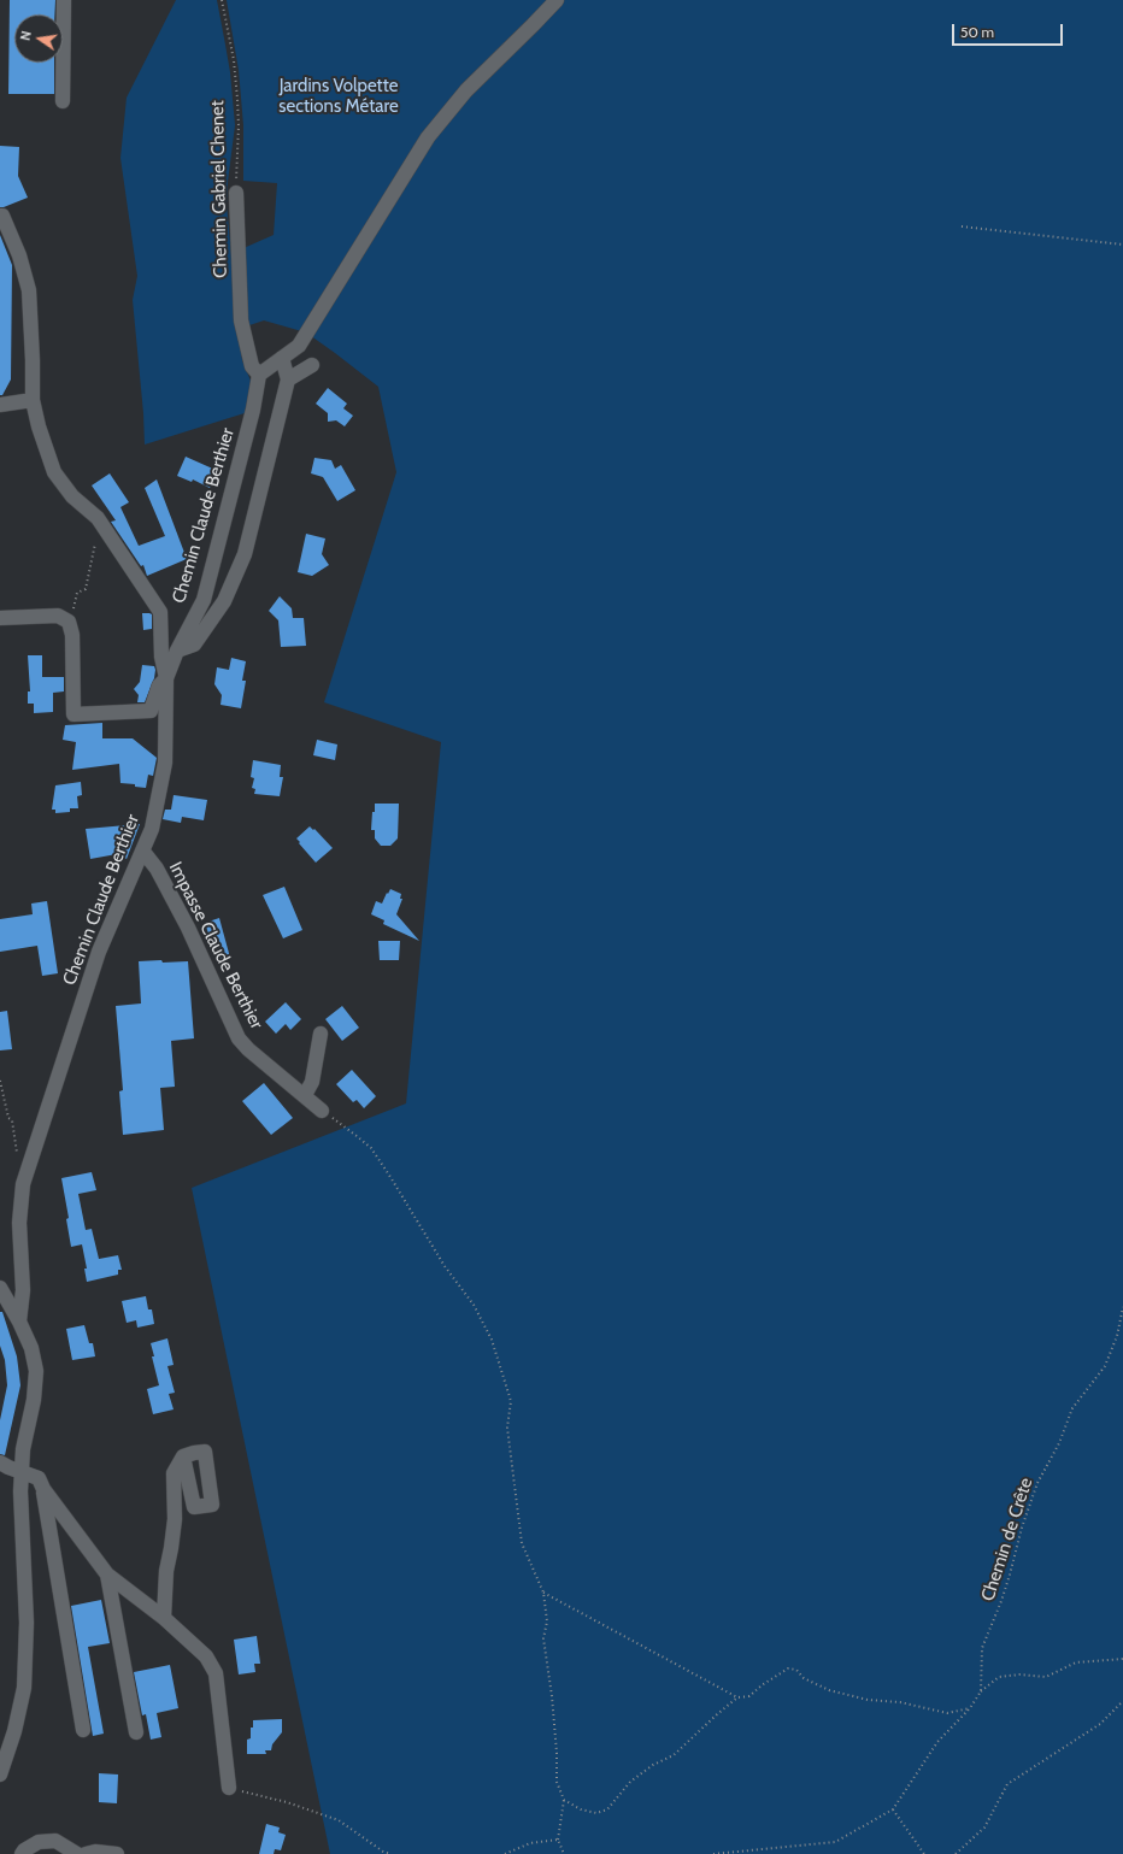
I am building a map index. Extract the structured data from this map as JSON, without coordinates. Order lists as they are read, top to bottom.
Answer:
{
  "streets": {
    "street": ["Chemin Gabriel Chenet", "Chemin Claude Berthier", "Impasse Claude Berthier"],
    "path": ["Chemin de Crête"]
  },
  "crossings": [
    ["Chemin Gabriel Chenet", "Chemin Claude Berthier"],
    ["Chemin Claude Berthier", "Impasse Claude Berthier"]
  ],
  "parks": ["Jardins Volpette sections Métare"],
  "scale_bar": "50 m",
  "north": "left"
}
